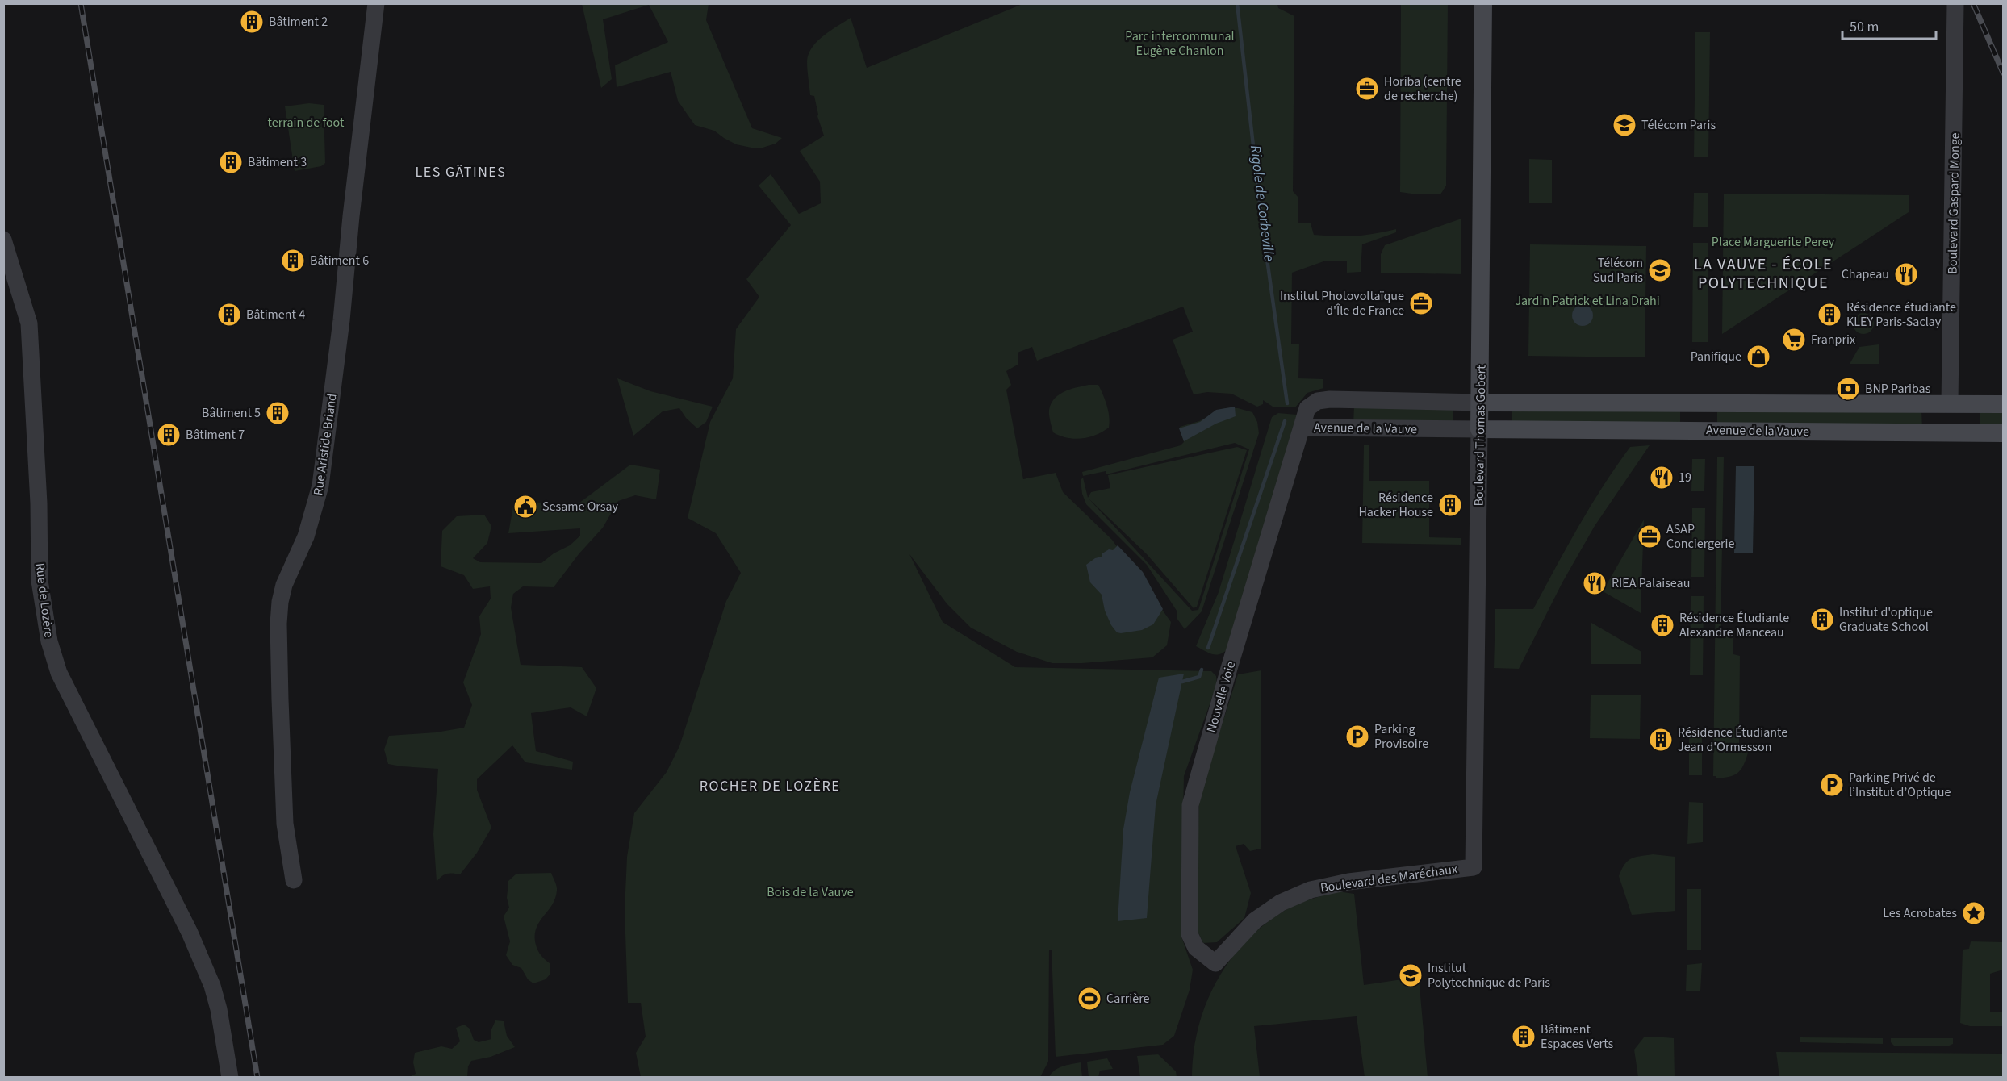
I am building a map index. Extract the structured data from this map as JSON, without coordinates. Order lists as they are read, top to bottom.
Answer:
{
  "streets": {
    "main road": ["Avenue de la Vauve", "Boulevard Thomas Gobert"],
    "street": [
      "Boulevard Gaspard Monge",
      "Rue Aristide Briand",
      "Rue de Lozère",
      "Nouvelle Voie",
      "Boulevard des Maréchaux"
    ]
  },
  "crossings": [
    ["Boulevard Gaspard Monge", "Avenue de la Vauve"],
    ["Avenue de la Vauve", "Boulevard Thomas Gobert"],
    ["Avenue de la Vauve", "Nouvelle Voie"],
    ["Boulevard Thomas Gobert", "Boulevard des Maréchaux"],
    ["Nouvelle Voie", "Boulevard des Maréchaux"]
  ],
  "districts": ["LES GÂTINES", "LA VAUVE - ÉCOLE POLYTECHNIQUE", "ROCHER DE LOZÈRE"],
  "water": ["Rigole de Corbeville"],
  "parks": [
    "Parc intercommunal Eugène Chanlon",
    "terrain de foot",
    "Place Marguerite Perey",
    "Jardin Patrick et Lina Drahi",
    "Bois de la Vauve"
  ],
  "places": {
    "building": [
      "Bâtiment 2",
      "Bâtiment 3",
      "Bâtiment 6",
      "Bâtiment 4",
      "Résidence étudiante KLEY Paris-Saclay",
      "Bâtiment 5",
      "Bâtiment 7",
      "Résidence Hacker House",
      "Institut d'optique Graduate School",
      "Résidence Étudiante Alexandre Manceau",
      "Résidence Étudiante Jean d'Ormesson",
      "Bâtiment Espaces Verts"
    ],
    "office": ["Horiba (centre de recherche)", "Institut Photovoltaïque d'Île de France", "ASAP Conciergerie"],
    "school or university": ["Télécom Paris", "Télécom Sud Paris", "Institut Polytechnique de Paris"],
    "restaurant": ["Chapeau", "19", "RIEA Palaiseau"],
    "supermarket": ["Franprix"],
    "shop": ["Panifique"],
    "bank": ["BNP Paribas"],
    "public building": ["Sesame Orsay"],
    "parking": ["Parking Provisoire", "Parking Privé de l’Institut d’Optique"],
    "place": ["Les Acrobates"],
    "sports": ["Carrière"]
  },
  "scale_bar": "50 m"
}
